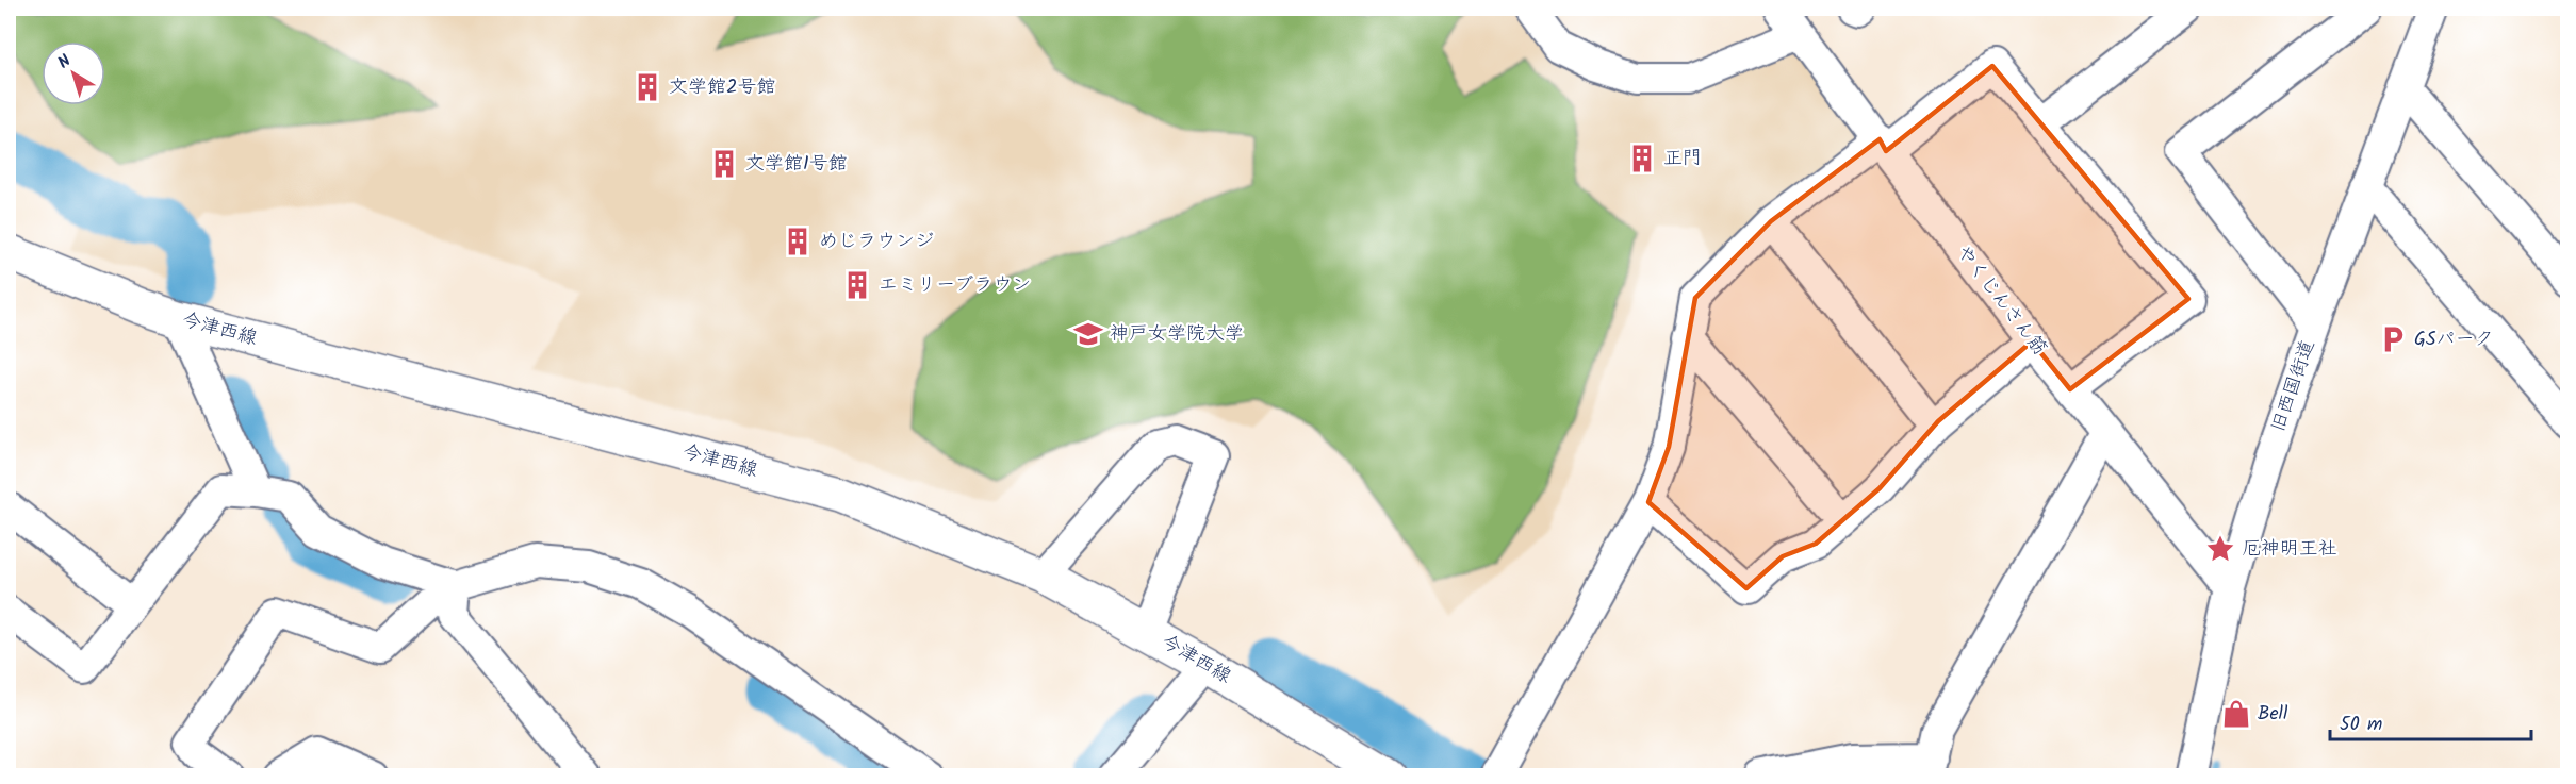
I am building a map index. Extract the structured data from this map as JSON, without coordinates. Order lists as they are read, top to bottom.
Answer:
{
  "streets": {
    "street": ["やくじんさん筋", "今津西線", "旧西国街道"]
  },
  "crossings": [
    ["やくじんさん筋", "旧西国街道"]
  ],
  "places": {
    "building": [
      "文学館2号館",
      "正門",
      "文学館1号館",
      "めじラウンジ",
      "エミリーブラウン"
    ],
    "school or university": ["神戸女学院大学"],
    "parking": ["GSパーク"],
    "place": ["厄神明王社"],
    "shop": ["Bell"]
  },
  "scale_bar": "50 m",
  "north": "top left"
}
